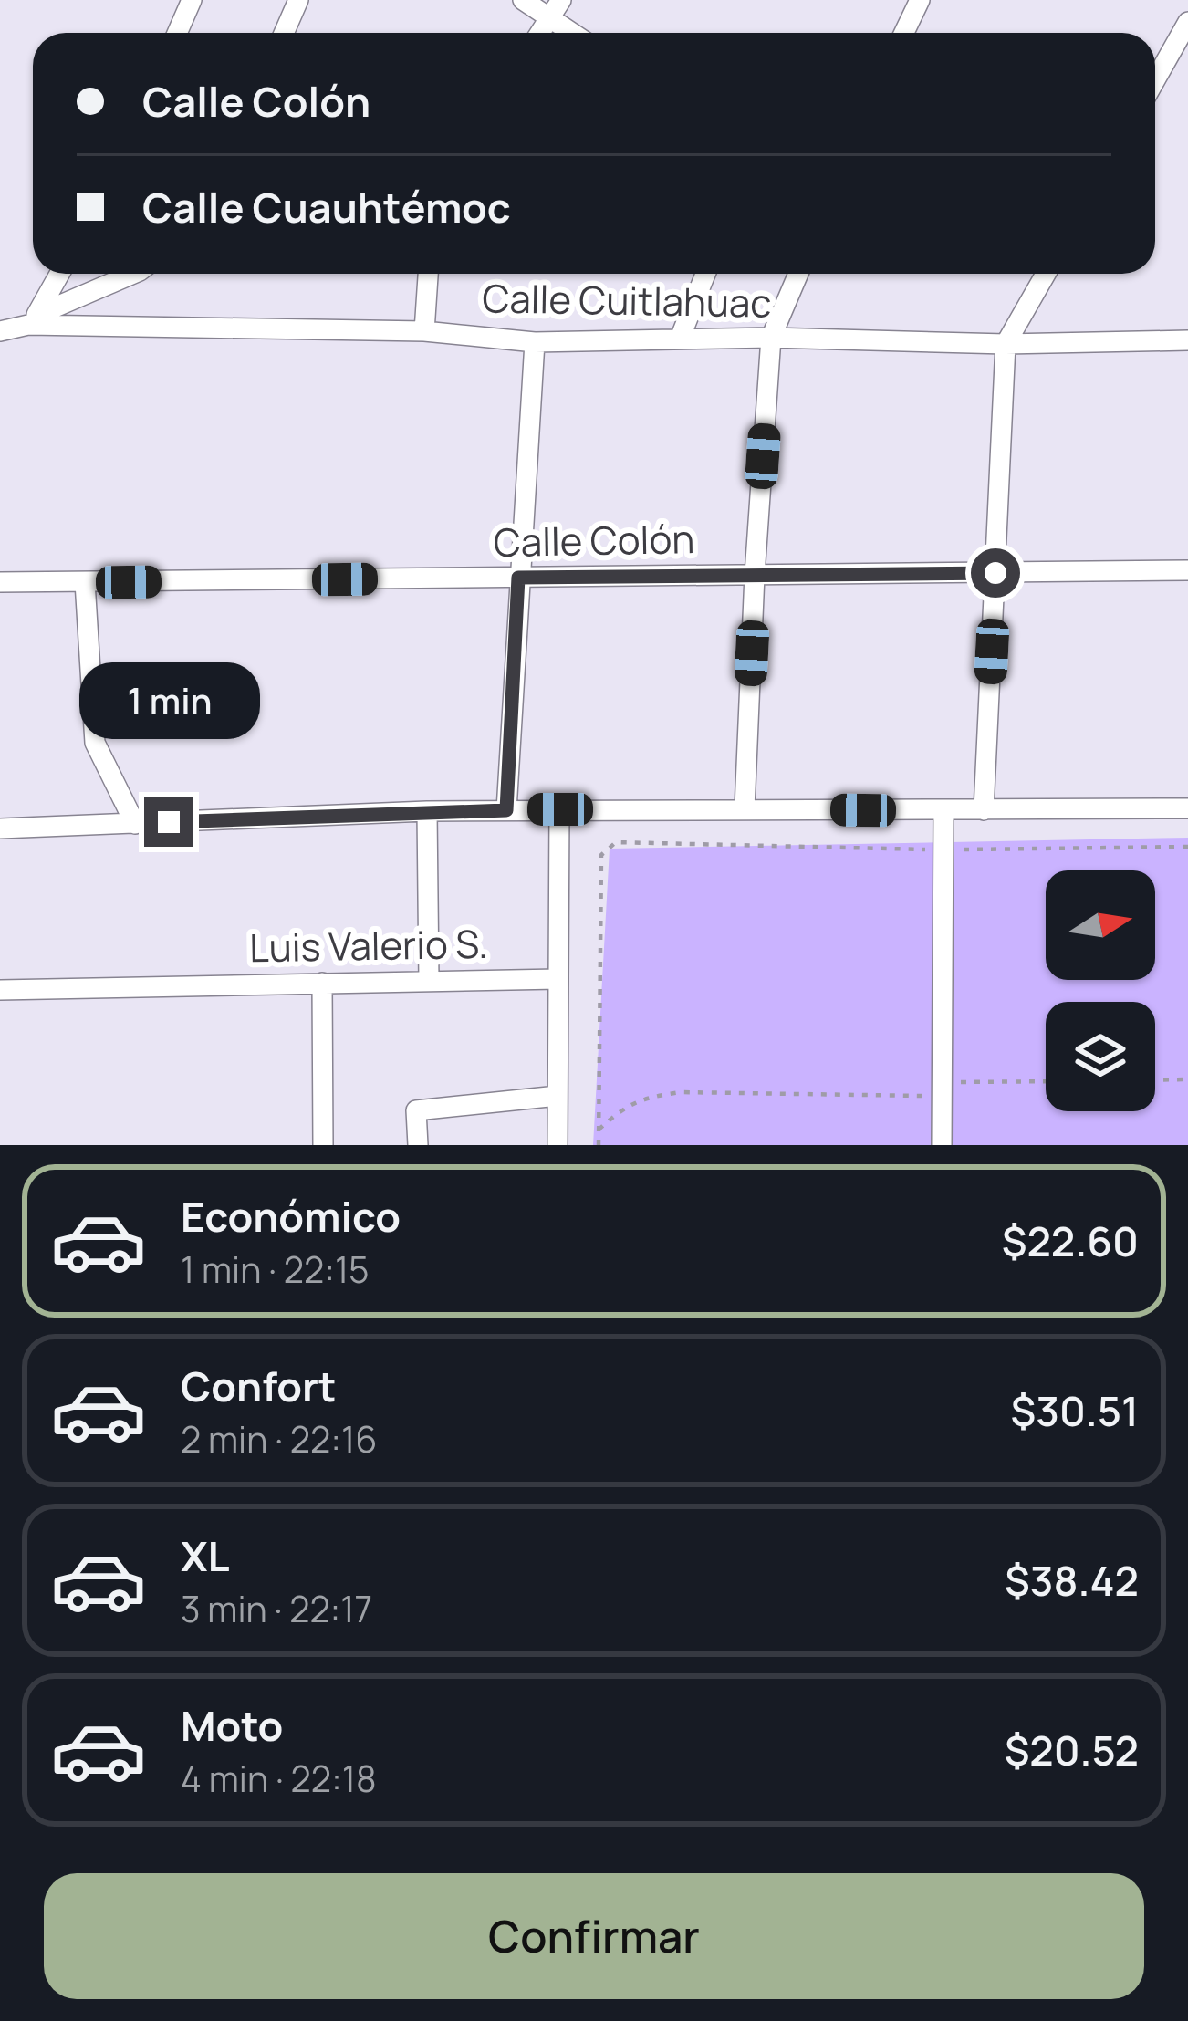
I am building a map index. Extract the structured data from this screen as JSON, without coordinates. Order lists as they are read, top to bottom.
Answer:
{
  "streets": {
    "street": ["Calle Cuitlahuac", "Calle Colón", "Luis Valerio S."]
  },
  "north": "right",
  "page": {
    "banner": ["Calle Colón", "Calle Cuauhtémoc"],
    "bubble": "1 min",
    "list": [
      {
        "name": "Económico",
        "note": "1 min · 22:15",
        "value": "$22.60"
      },
      {
        "name": "Confort",
        "note": "2 min · 22:16",
        "value": "$30.51"
      },
      {
        "name": "XL",
        "note": "3 min · 22:17",
        "value": "$38.42"
      },
      {
        "name": "Moto",
        "note": "4 min · 22:18",
        "value": "$20.52"
      }
    ],
    "buttons": "Confirmar"
  }
}
